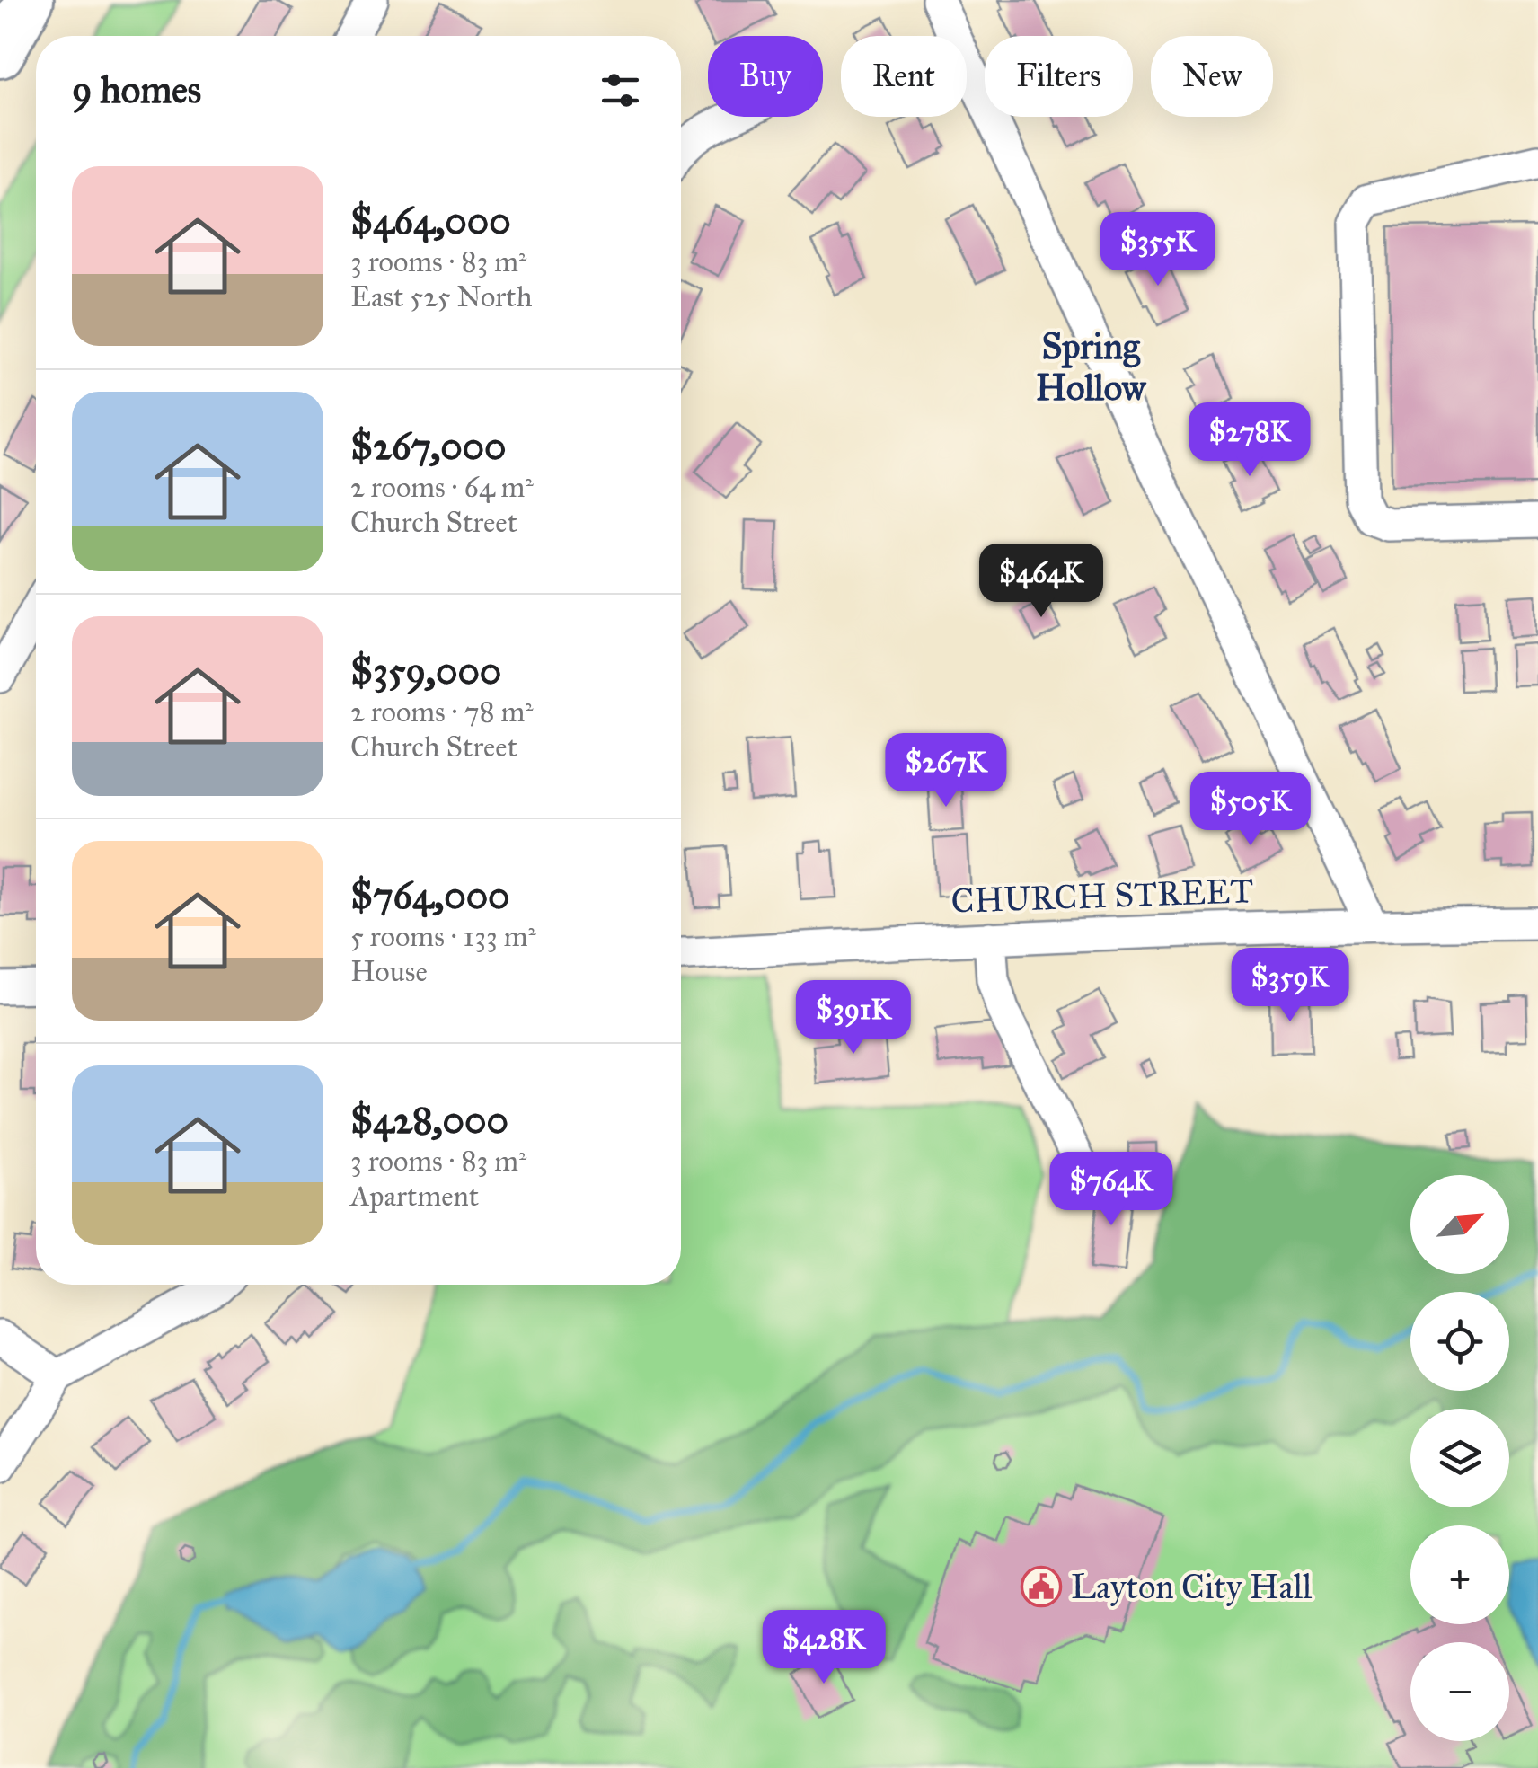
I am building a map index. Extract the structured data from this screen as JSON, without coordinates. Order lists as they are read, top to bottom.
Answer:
{
  "streets": {
    "street": ["CHURCH STREET"]
  },
  "districts": ["Spring Hollow"],
  "places": {
    "public building": ["Layton City Hall"]
  },
  "north": "top right",
  "page": {
    "chip": [
      "Buy",
      "Rent",
      "Filters",
      "New"
    ],
    "heading": "9 homes",
    "list": [
      {
        "name": "$464,000",
        "note": "3 rooms · 83 m² · East 525 North"
      },
      {
        "name": "$267,000",
        "note": "2 rooms · 64 m² · Church Street"
      },
      {
        "name": "$359,000",
        "note": "2 rooms · 78 m² · Church Street"
      },
      {
        "name": "$764,000",
        "note": "5 rooms · 133 m² · House"
      },
      {
        "name": "$428,000",
        "note": "3 rooms · 83 m² · Apartment"
      }
    ],
    "price": [
      "$355K",
      "$278K",
      "$464K",
      "$267K",
      "$505K",
      "$359K",
      "$391K",
      "$764K",
      "$428K"
    ],
    "map_buttons": ["+", "−"]
  }
}
